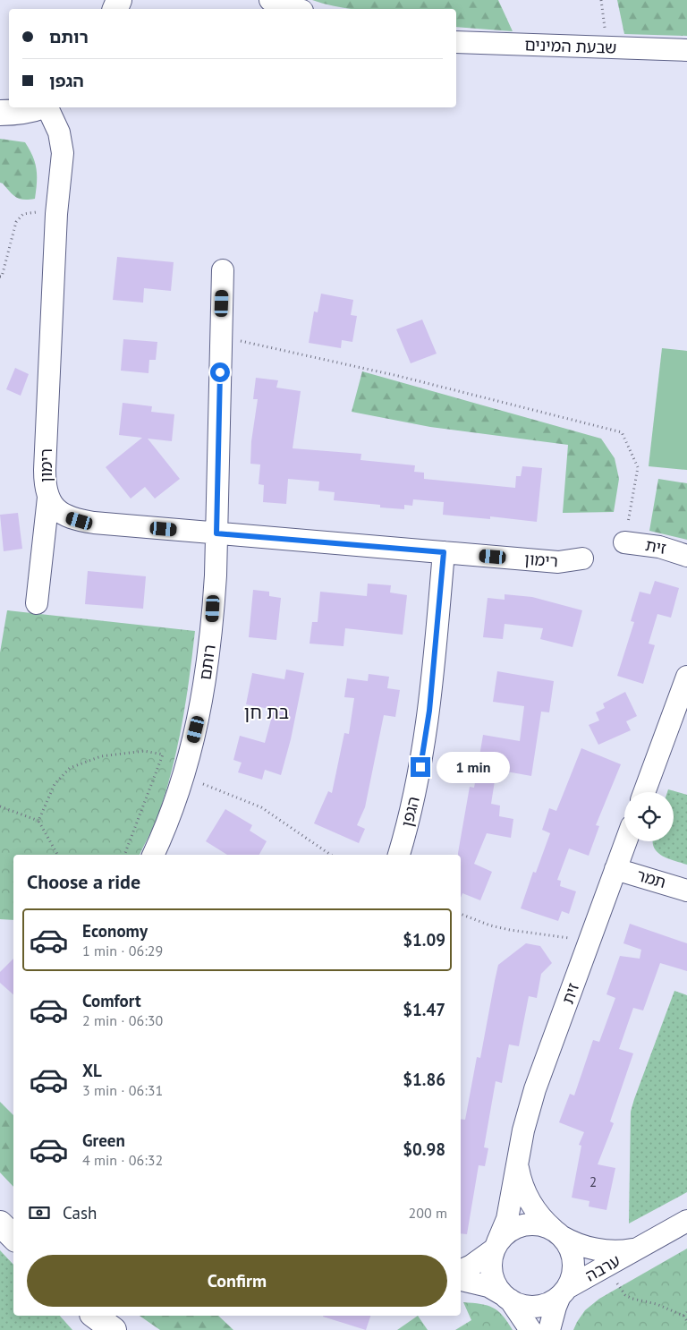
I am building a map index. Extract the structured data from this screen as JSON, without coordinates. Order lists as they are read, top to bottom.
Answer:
{
  "streets": {
    "street": [
      "שבעת המינים",
      "רימון",
      "זית",
      "רותם",
      "הגפן",
      "תמר",
      "ערבה"
    ]
  },
  "crossings": [
    ["רימון", "רותם"],
    ["רימון", "הגפן"],
    ["זית", "תמר"],
    ["זית", "ערבה"]
  ],
  "districts": ["בת חן"],
  "house_numbers": ["2"],
  "page": {
    "banner": ["רותם", "הגפן"],
    "bubble": "1 min",
    "heading": "Choose a ride",
    "list": [
      {
        "name": "Economy",
        "note": "1 min · 06:29",
        "value": "$1.09"
      },
      {
        "name": "Comfort",
        "note": "2 min · 06:30",
        "value": "$1.47"
      },
      {
        "name": "XL",
        "note": "3 min · 06:31",
        "value": "$1.86"
      },
      {
        "name": "Green",
        "note": "4 min · 06:32",
        "value": "$0.98"
      }
    ],
    "pay": ["Cash", "200 m"],
    "buttons": "Confirm"
  }
}
